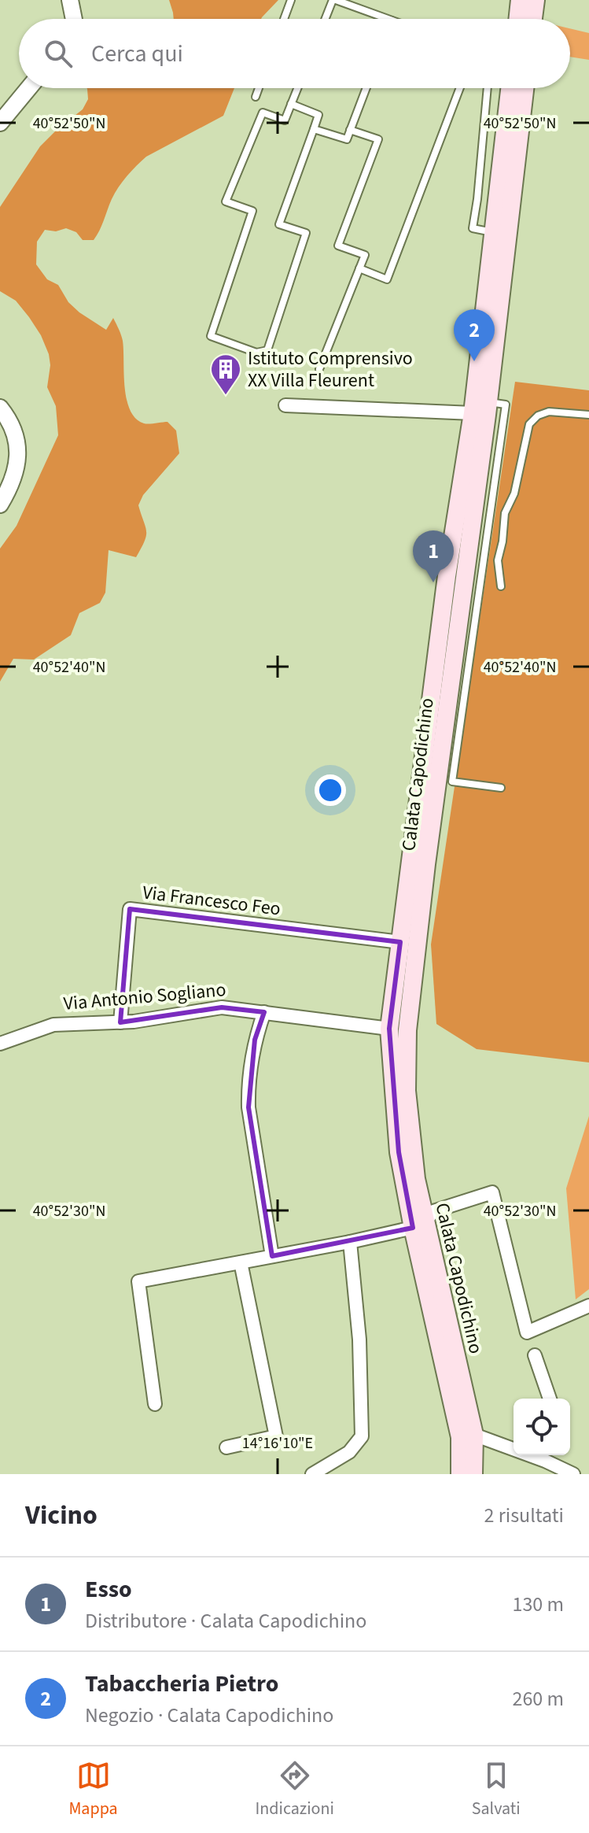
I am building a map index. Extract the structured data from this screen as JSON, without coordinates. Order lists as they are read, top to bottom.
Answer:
{
  "streets": {
    "main road": ["Calata Capodichino", "Via Antonio Sogliano"],
    "street": ["Via Francesco Feo"]
  },
  "crossings": [
    ["Calata Capodichino", "Via Francesco Feo"],
    ["Calata Capodichino", "Via Antonio Sogliano"],
    ["Via Francesco Feo", "Via Antonio Sogliano"]
  ],
  "places": {
    "building": ["Istituto Comprensivo XX Villa Fleurent"]
  },
  "page": {
    "search": "Cerca qui",
    "pins": ["2", "1"],
    "heading": ["Vicino", "2 risultati"],
    "list": [
      {
        "mark": "1",
        "name": "Esso",
        "note": "Distributore · Calata Capodichino",
        "value": "130 m"
      },
      {
        "mark": "2",
        "name": "Tabaccheria Pietro",
        "note": "Negozio · Calata Capodichino",
        "value": "260 m"
      }
    ],
    "nav": ["Mappa", "Indicazioni", "Salvati"]
  },
  "coordinates": [
    "40°52'50\"N",
    "40°52'40\"N",
    "40°52'30\"N",
    "14°16'10\"E"
  ]
}
